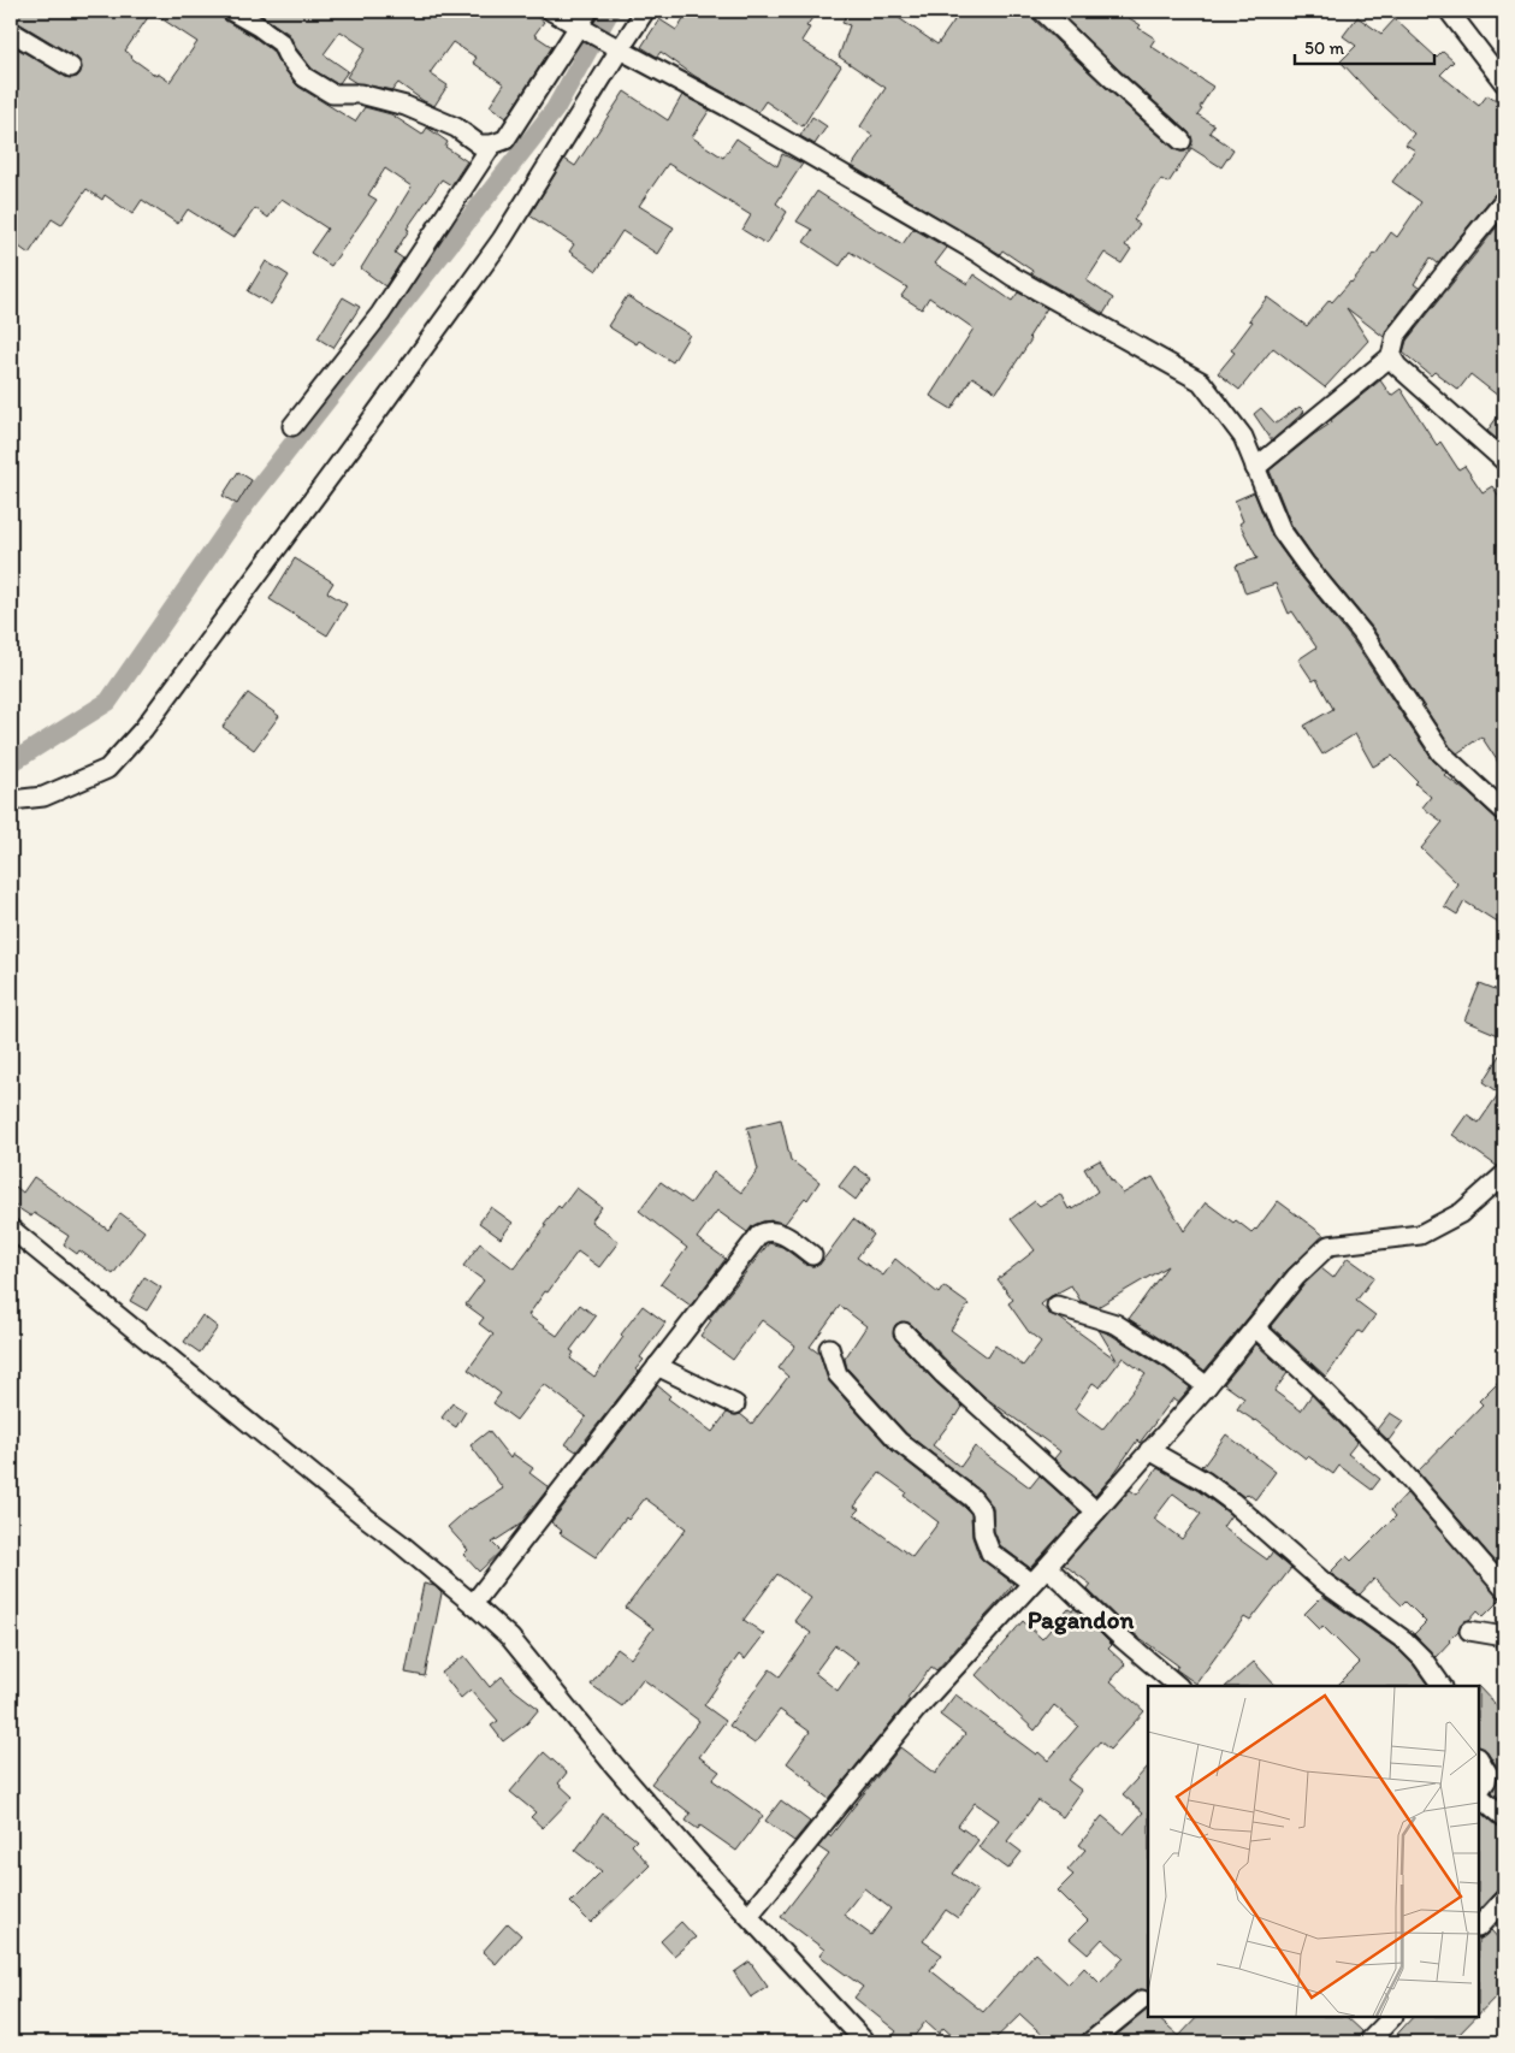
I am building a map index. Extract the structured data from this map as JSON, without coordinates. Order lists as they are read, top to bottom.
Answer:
{
  "districts": ["Pagandon"],
  "scale_bar": "50 m"
}
